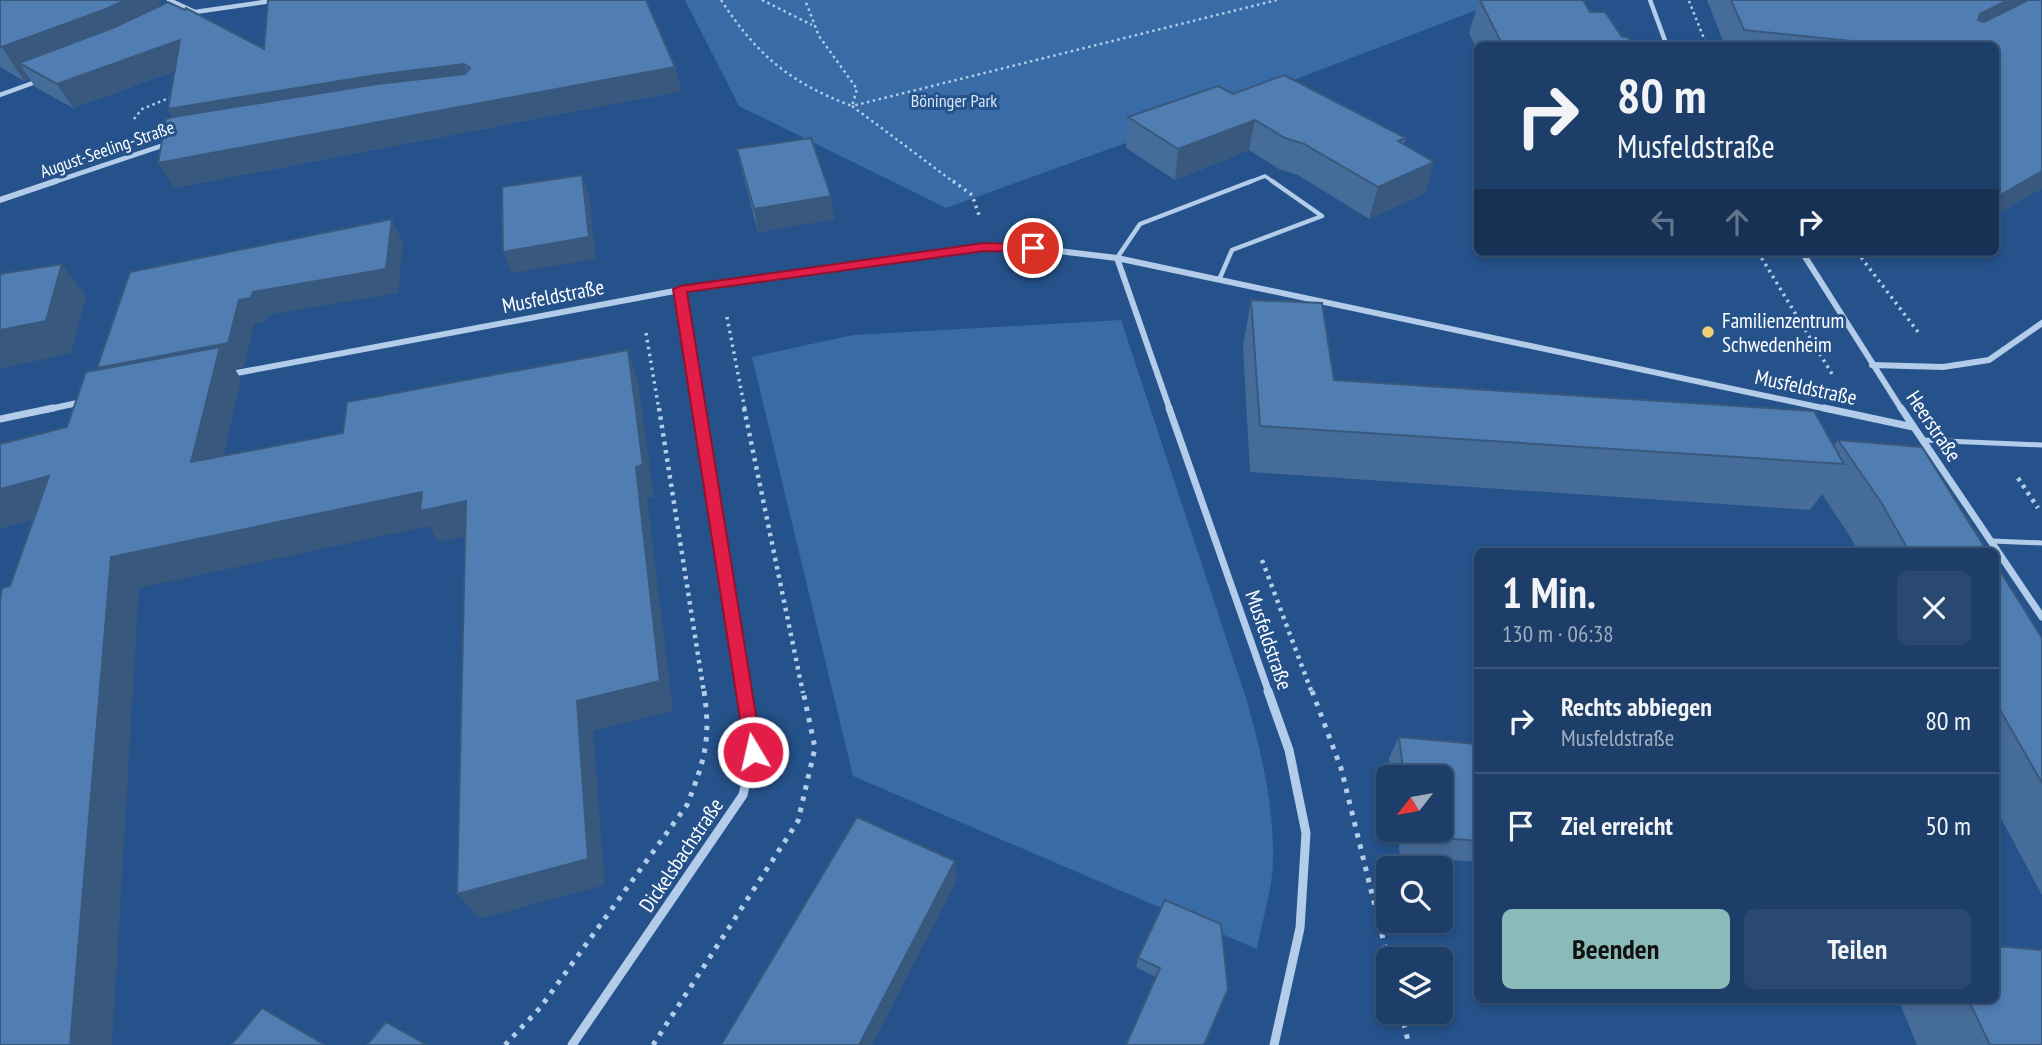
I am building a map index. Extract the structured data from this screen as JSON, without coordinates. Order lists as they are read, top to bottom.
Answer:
{
  "streets": {
    "street": [
      "August-Seeling-Straße",
      "Musfeldstraße",
      "Heerstraße",
      "Dickelsbachstraße"
    ]
  },
  "crossings": [
    ["Musfeldstraße", "Heerstraße"],
    ["Musfeldstraße", "Dickelsbachstraße"]
  ],
  "parks": ["Böninger Park"],
  "places": ["Familienzentrum Schwedenheim"],
  "north": "bottom left",
  "page": {
    "turn": ["80 m", "Musfeldstraße"],
    "heading": ["1 Min.", "130 m · 06:38"],
    "list": [
      {
        "name": "Rechts abbiegen",
        "note": "Musfeldstraße",
        "value": "80 m"
      },
      {
        "name": "Ziel erreicht",
        "value": "50 m"
      }
    ],
    "buttons": ["Beenden", "Teilen"]
  }
}
